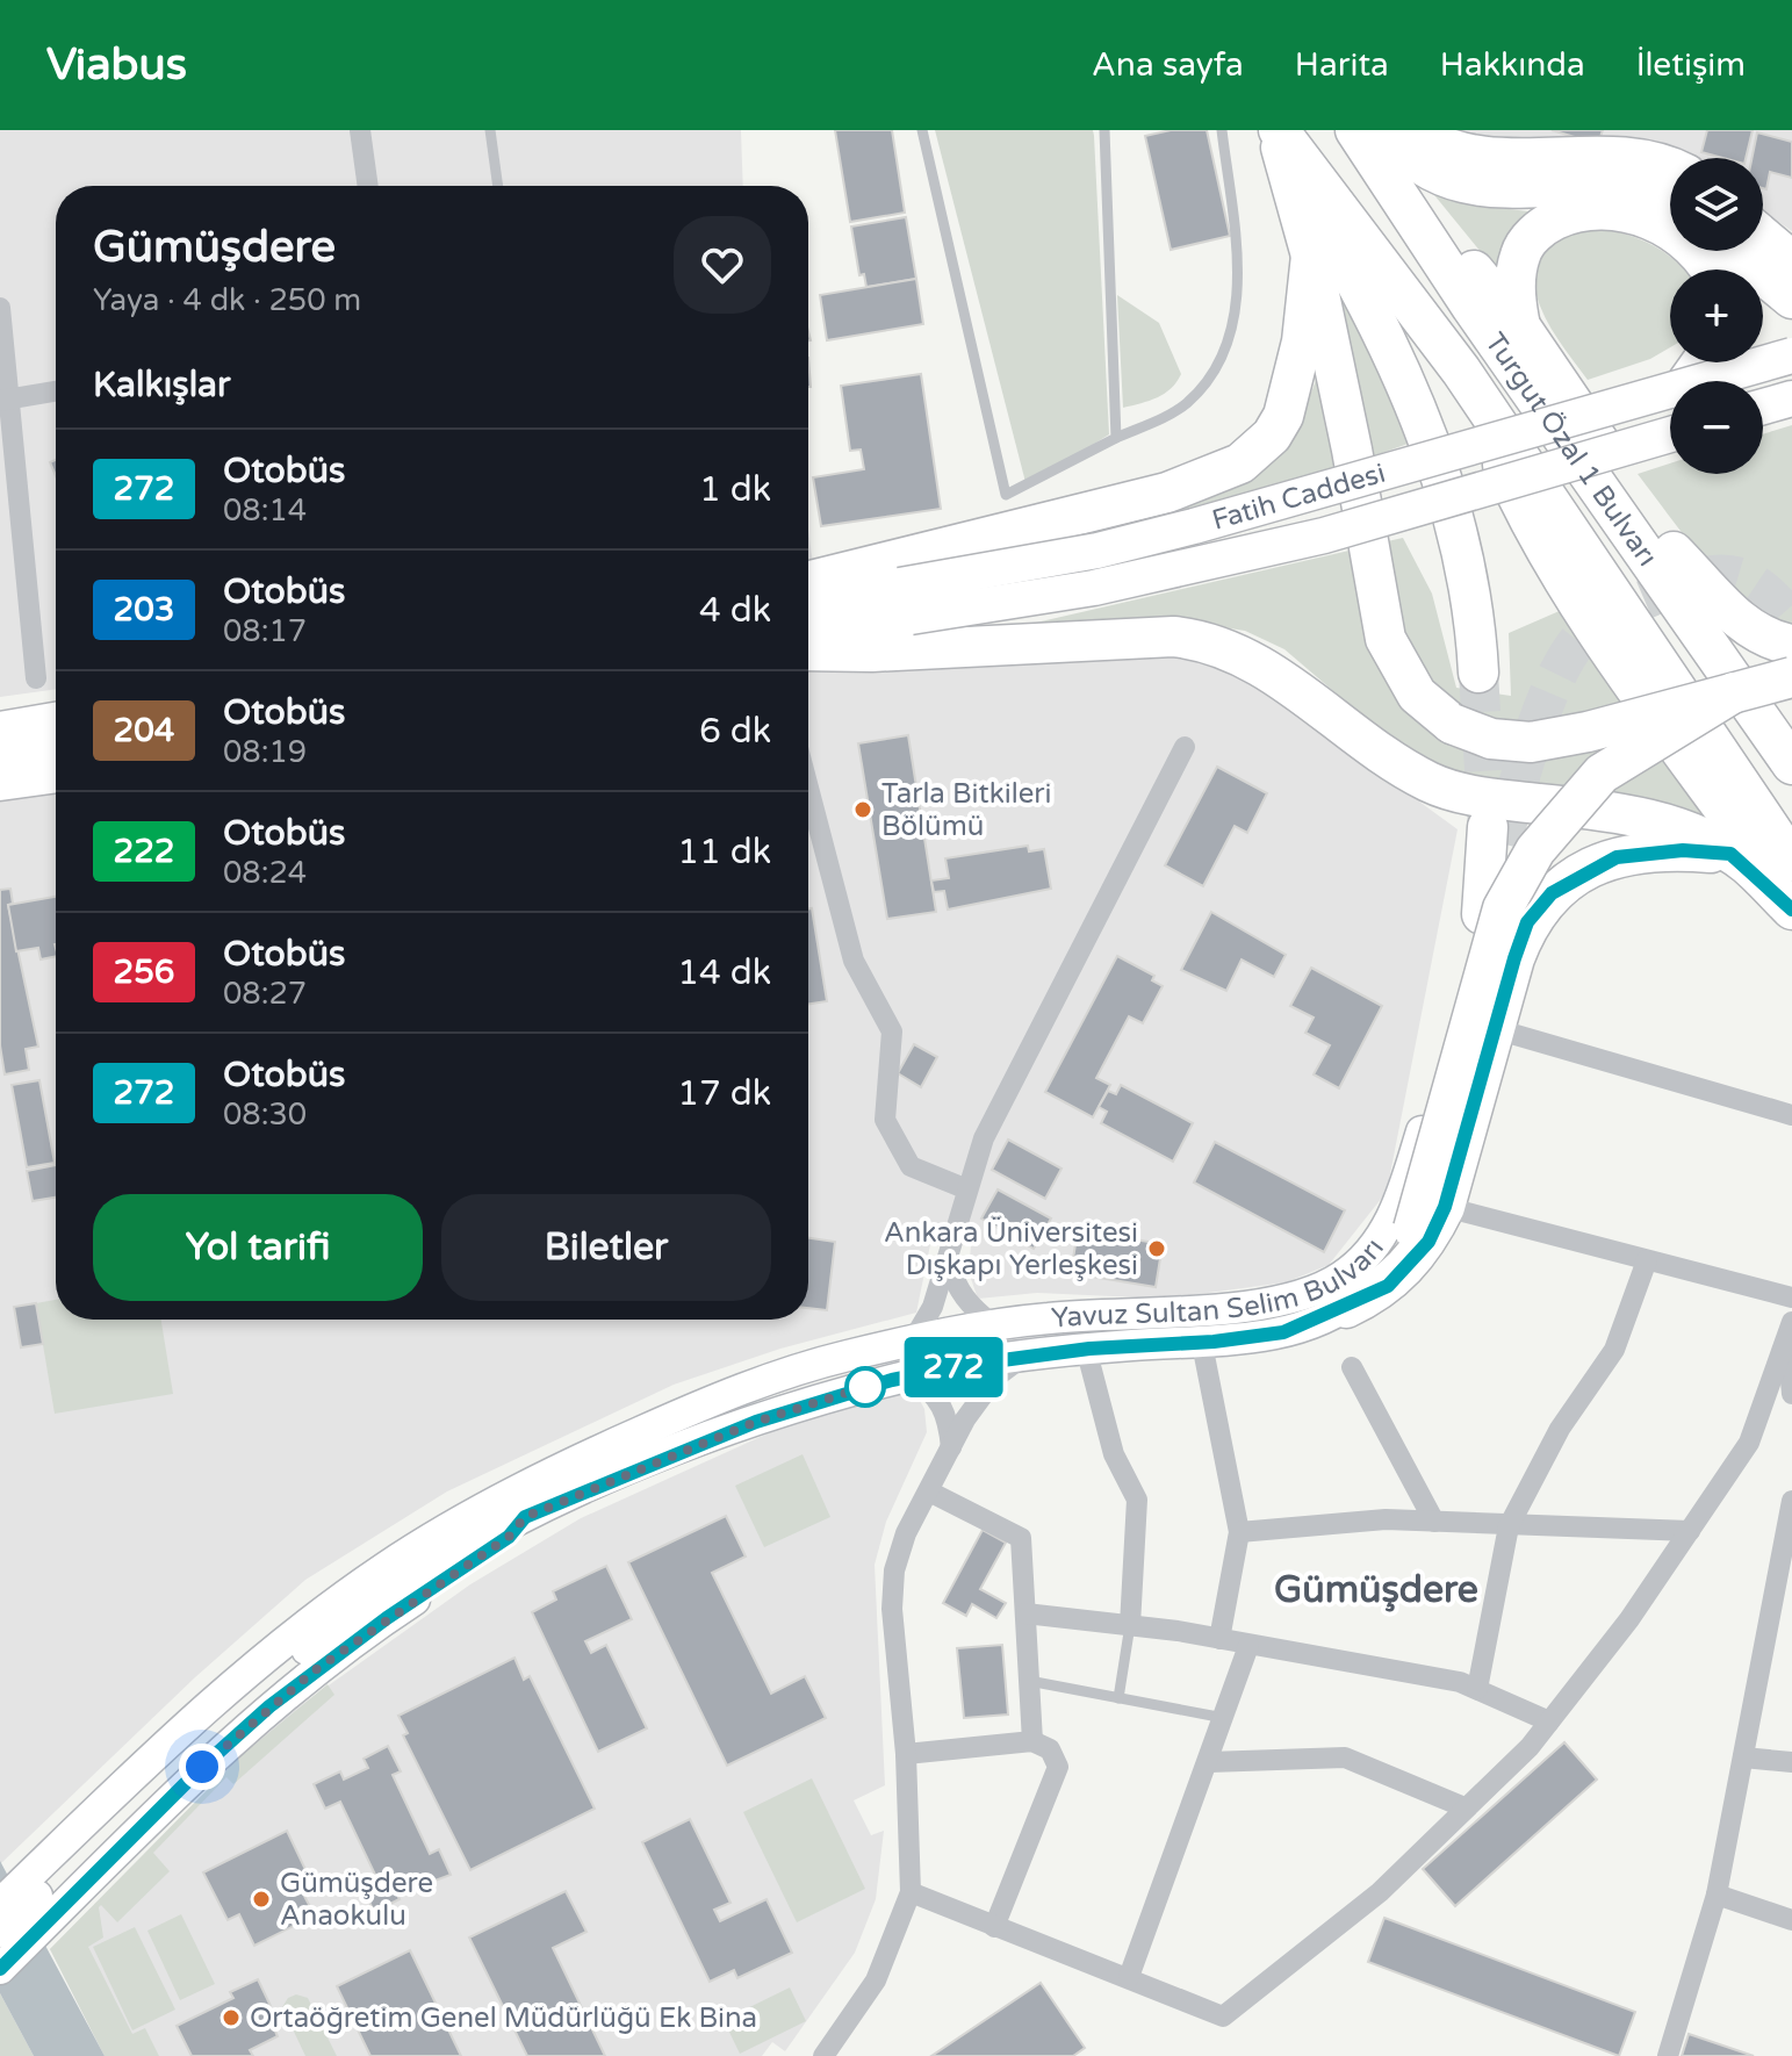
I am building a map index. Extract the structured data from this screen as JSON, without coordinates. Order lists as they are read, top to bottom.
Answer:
{
  "streets": {
    "highway": ["Turgut Özal 1 Bulvarı"],
    "main road": ["Fatih Caddesi", "Yavuz Sultan Selim Bulvarı"]
  },
  "districts": ["Gümüşdere"],
  "places": [
    "Tarla Bitkileri Bölümü",
    "Ankara Üniversitesi Dışkapı Yerleşkesi",
    "Gümüşdere Anaokulu",
    "Ortaöğretim Genel Müdürlüğü Ek Bina"
  ],
  "lines": ["bus line 272"],
  "page": {
    "header": "Viabus",
    "nav": [
      "Ana sayfa",
      "Harita",
      "Hakkında",
      "İletişim"
    ],
    "on_map": "272",
    "map_buttons": ["+", "−"],
    "heading": [
      ["Gümüşdere", "Yaya · 4 dk · 250 m"],
      "Kalkışlar"
    ],
    "list": [
      {
        "mark": "272",
        "name": "Otobüs",
        "note": "08:14",
        "value": "1 dk"
      },
      {
        "mark": "203",
        "name": "Otobüs",
        "note": "08:17",
        "value": "4 dk"
      },
      {
        "mark": "204",
        "name": "Otobüs",
        "note": "08:19",
        "value": "6 dk"
      },
      {
        "mark": "222",
        "name": "Otobüs",
        "note": "08:24",
        "value": "11 dk"
      },
      {
        "mark": "256",
        "name": "Otobüs",
        "note": "08:27",
        "value": "14 dk"
      },
      {
        "mark": "272",
        "name": "Otobüs",
        "note": "08:30",
        "value": "17 dk"
      }
    ],
    "buttons": ["Yol tarifi", "Biletler"]
  }
}
